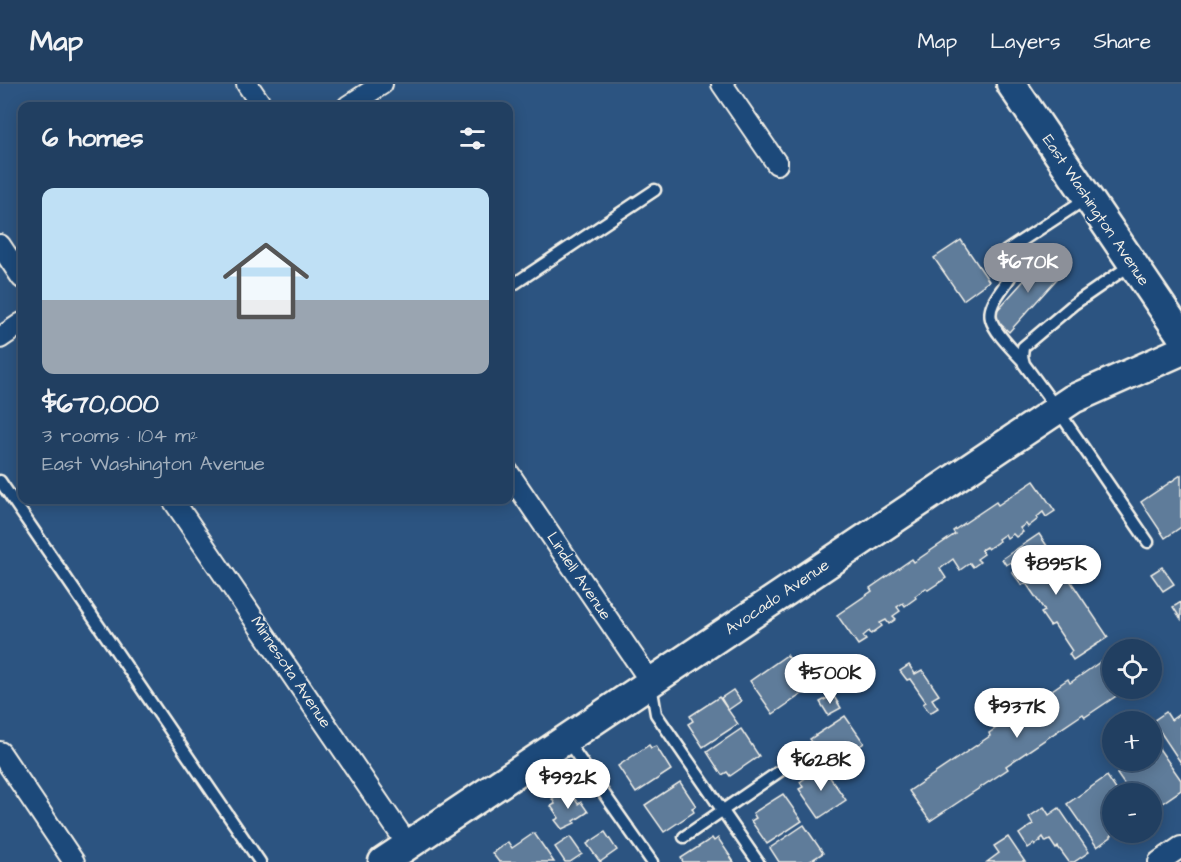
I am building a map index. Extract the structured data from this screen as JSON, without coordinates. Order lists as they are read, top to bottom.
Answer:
{
  "streets": {
    "main road": ["East Washington Avenue", "Avocado Avenue"],
    "street": ["Lindell Avenue", "Minnesota Avenue"]
  },
  "crossings": [
    ["Lindell Avenue", "Avocado Avenue"],
    ["Avocado Avenue", "Minnesota Avenue"]
  ],
  "page": {
    "header": "Map",
    "nav": ["Map", "Layers", "Share"],
    "heading": "6 homes",
    "list": [
      {
        "name": "$670,000",
        "note": "3 rooms · 104 m² · East Washington Avenue"
      }
    ],
    "price": [
      "$670K",
      "$895K",
      "$500K",
      "$937K",
      "$628K",
      "$992K"
    ],
    "map_buttons": ["+", "−"]
  }
}
